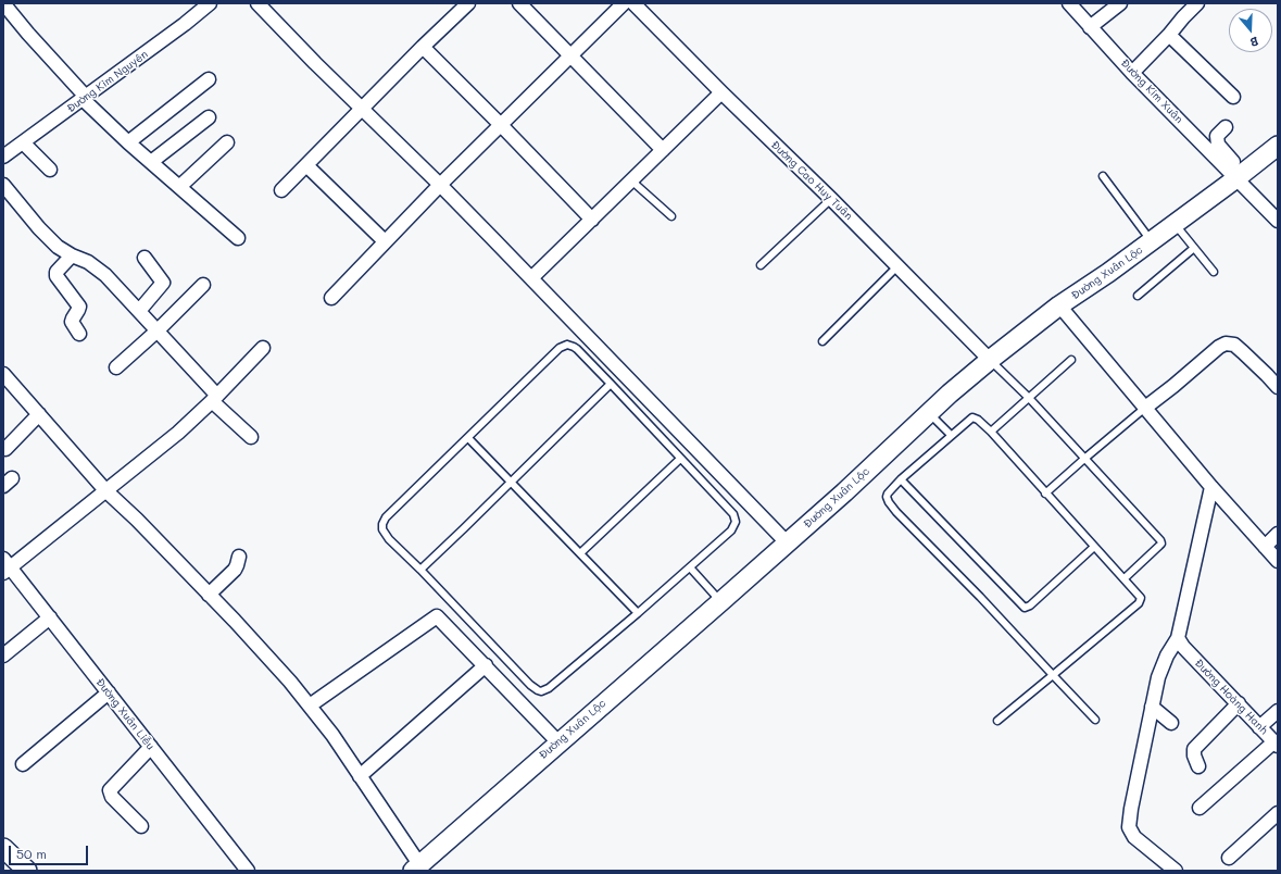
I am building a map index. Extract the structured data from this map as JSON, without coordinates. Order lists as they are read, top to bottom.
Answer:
{
  "streets": {
    "street": [
      "Đường Kim Nguyên",
      "Đường Kim Xuân",
      "Đường Cao Huy Tuân",
      "Đường Xuân Lộc",
      "Đường Hoàng Hanh",
      "Đường Xuân Liễu"
    ]
  },
  "crossings": [
    ["Đường Kim Xuân", "Đường Xuân Lộc"],
    ["Đường Cao Huy Tuân", "Đường Xuân Lộc"]
  ],
  "scale_bar": "50 m",
  "north": "bottom"
}
